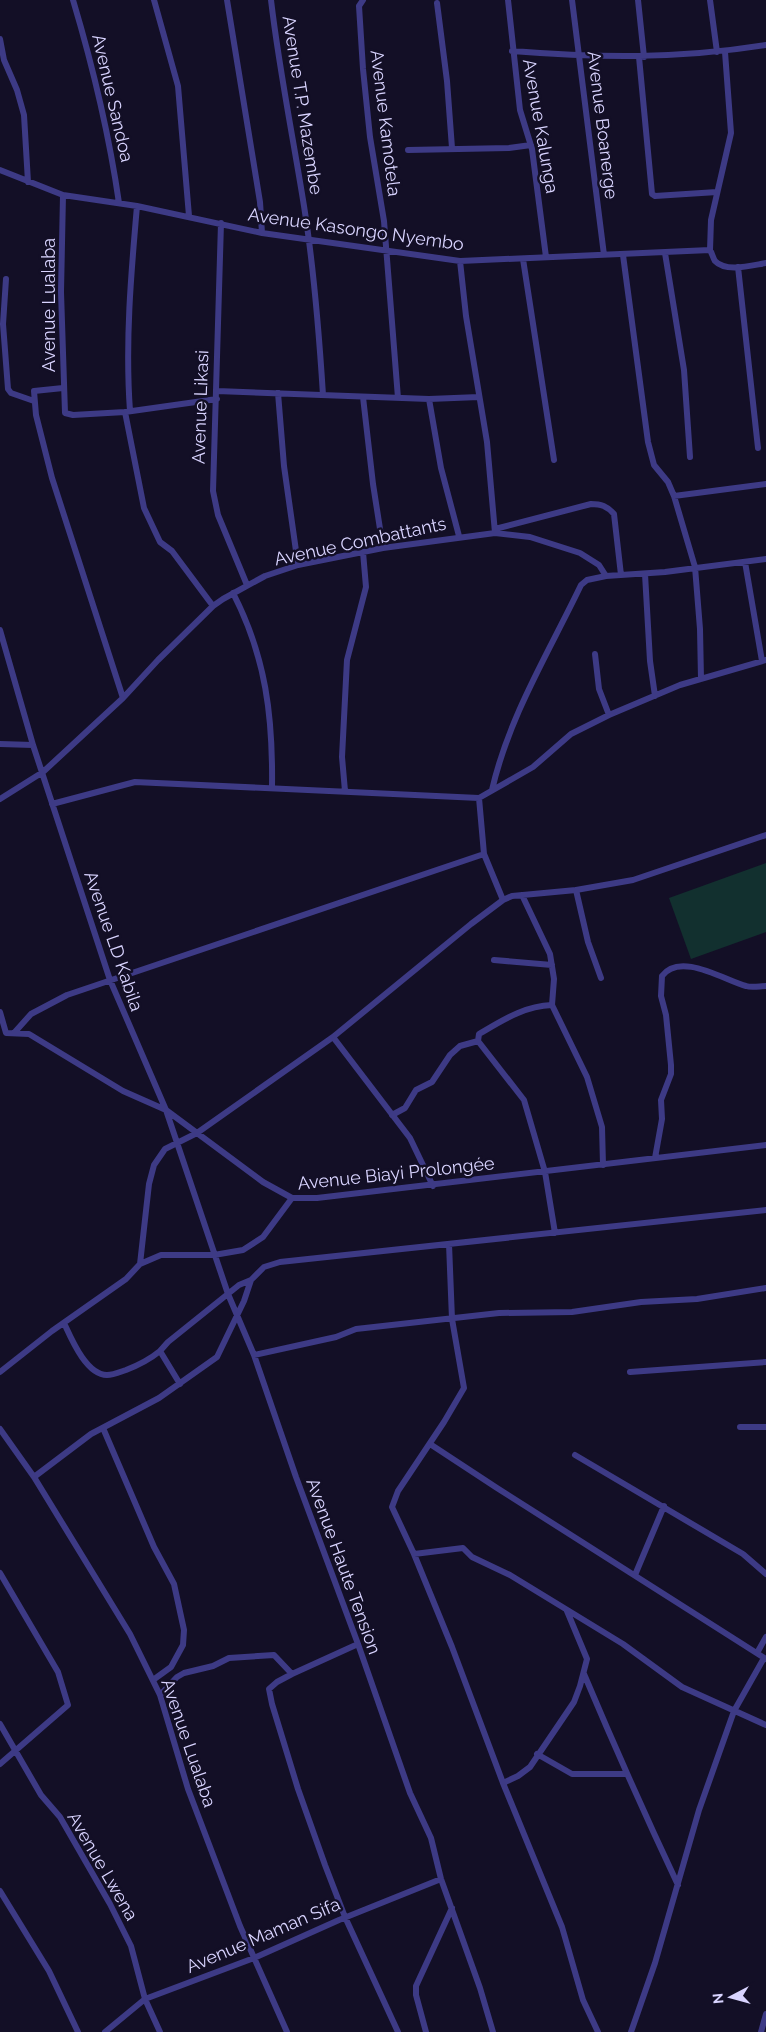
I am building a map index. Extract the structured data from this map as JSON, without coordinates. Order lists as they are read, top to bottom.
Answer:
{
  "streets": {
    "street": [
      "Avenue Sandoa",
      "Avenue T.P. Mazembe",
      "Avenue Kamotela",
      "Avenue Boanerge",
      "Avenue Kalunga",
      "Avenue Kasongo Nyembo",
      "Avenue Lualaba",
      "Avenue Likasi",
      "Avenue Combattants",
      "Avenue LD Kabila",
      "Avenue Biayi Prolongée",
      "Avenue Haute Tension",
      "Avenue Lwena",
      "Avenue Maman Sifa"
    ]
  },
  "crossings": [
    ["Avenue Sandoa", "Avenue Kasongo Nyembo"],
    ["Avenue T.P. Mazembe", "Avenue Kasongo Nyembo"],
    ["Avenue Kamotela", "Avenue Kasongo Nyembo"],
    ["Avenue Boanerge", "Avenue Kasongo Nyembo"],
    ["Avenue Kalunga", "Avenue Kasongo Nyembo"],
    ["Avenue Kasongo Nyembo", "Avenue Lualaba"],
    ["Avenue Kasongo Nyembo", "Avenue Likasi"],
    ["Avenue Lualaba", "Avenue Maman Sifa"],
    ["Avenue Likasi", "Avenue Combattants"],
    ["Avenue Combattants", "Avenue LD Kabila"],
    ["Avenue LD Kabila", "Avenue Haute Tension"],
    ["Avenue Biayi Prolongée", "Avenue Haute Tension"],
    ["Avenue Haute Tension", "Avenue Maman Sifa"],
    ["Avenue Lwena", "Avenue Maman Sifa"]
  ],
  "north": "left"
}
